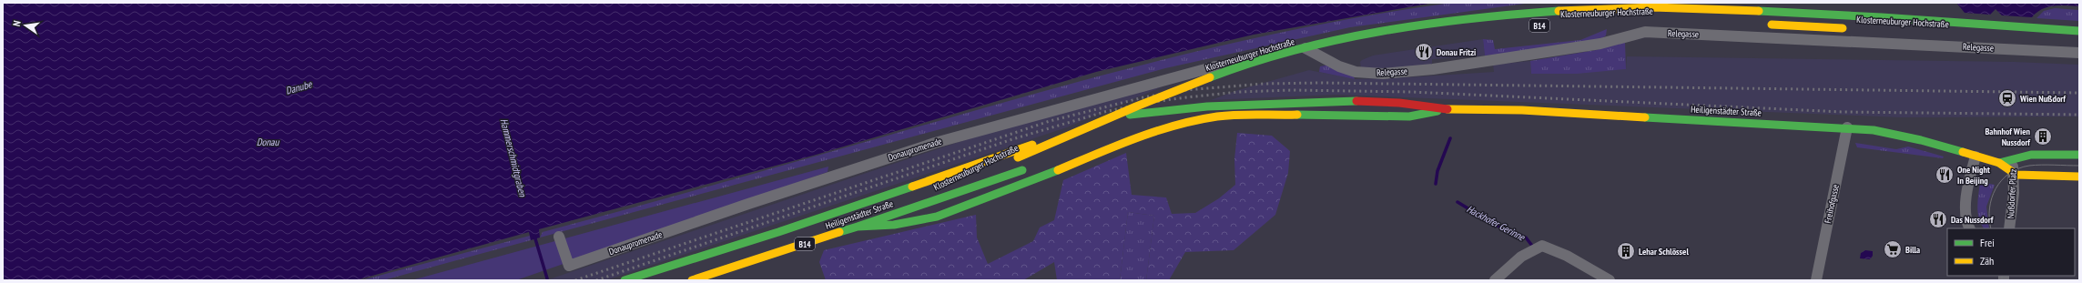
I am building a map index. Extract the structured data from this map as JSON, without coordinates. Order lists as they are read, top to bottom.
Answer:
{
  "streets": {
    "main road": ["Klosterneuburger Hochstraße", "B14", "Heiligenstädter Straße"],
    "street": [
      "Relegasse",
      "Donaupromenade",
      "Nußdorfer Platz",
      "Freihofgasse"
    ]
  },
  "crossings": [
    ["Klosterneuburger Hochstraße", "Heiligenstädter Straße"],
    ["Relegasse", "Donaupromenade"],
    ["Heiligenstädter Straße", "Nußdorfer Platz"],
    ["Heiligenstädter Straße", "Freihofgasse"]
  ],
  "water": [
    "Danube",
    "Donau",
    "Hammerschmidtgraben",
    "Hackhofer Gerinne"
  ],
  "places": {
    "restaurant": ["Donau Fritzi", "One Night In Beijing", "Das Nussdorf"],
    "station": ["Wien Nußdorf"],
    "building": ["Bahnhof Wien Nussdorf", "Lehar Schlössel"],
    "supermarket": ["Billa"]
  },
  "legend": ["Frei", "Zäh"],
  "north": "left"
}
